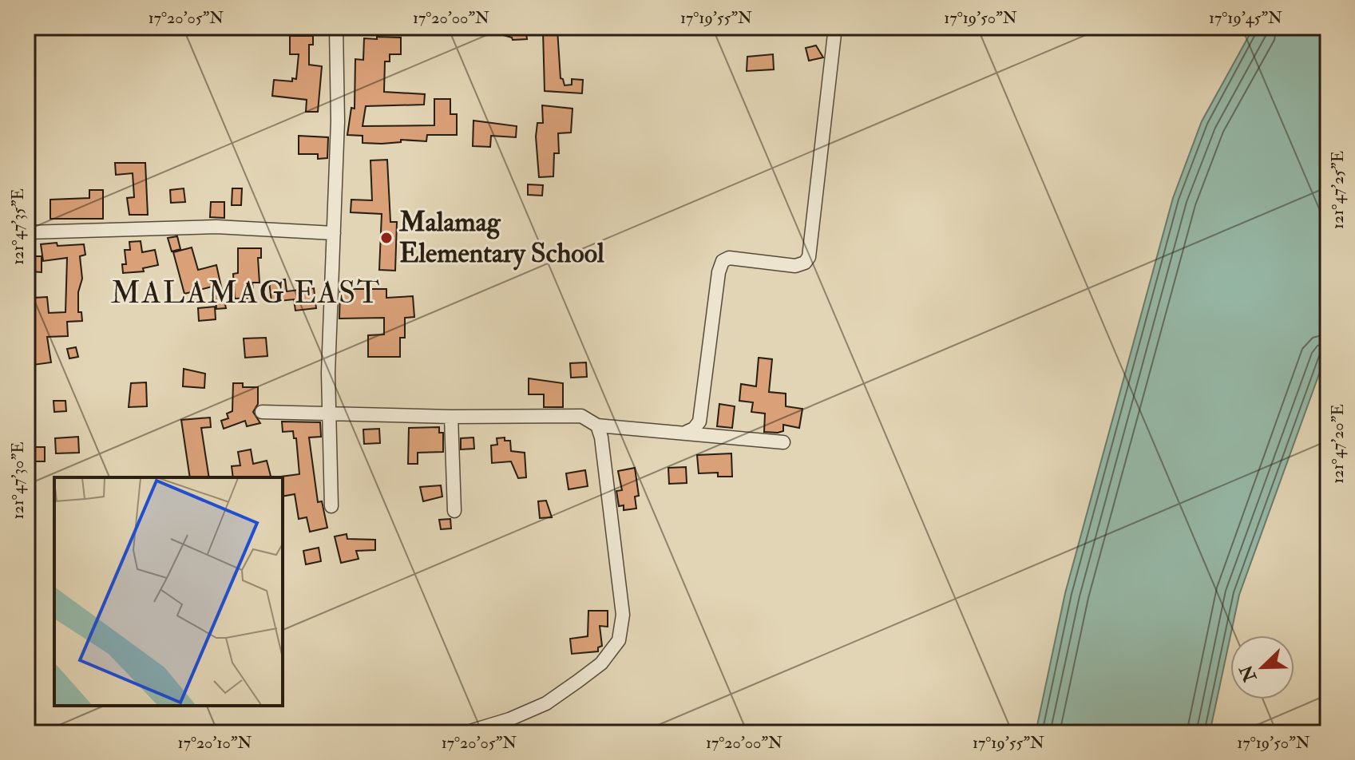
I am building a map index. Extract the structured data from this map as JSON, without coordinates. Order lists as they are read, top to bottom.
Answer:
{
  "districts": ["MALAMAG EAST"],
  "places": ["Malamag Elementary School"],
  "north": "bottom left",
  "coordinates": [
    "17°20'05\"N",
    "17°20'00\"N",
    "17°19'55\"N",
    "17°19'50\"N",
    "17°19'45\"N",
    "121°47'25\"E",
    "121°47'35\"E",
    "121°47'20\"E",
    "121°47'30\"E",
    "17°20'10\"N"
  ]
}
